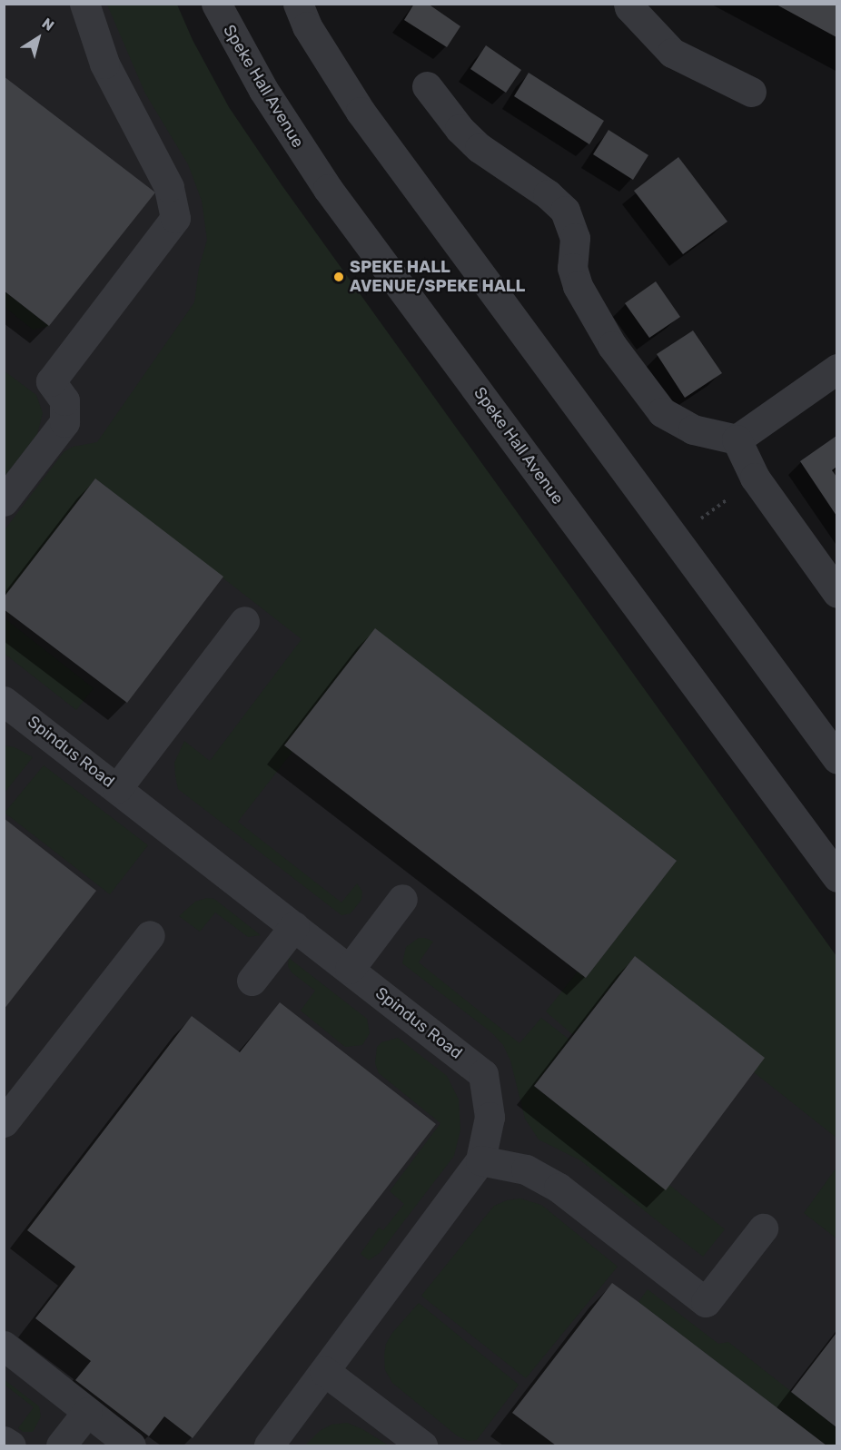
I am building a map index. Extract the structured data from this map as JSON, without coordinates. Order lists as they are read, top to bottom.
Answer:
{
  "streets": {
    "street": ["Speke Hall Avenue", "Spindus Road"]
  },
  "places": ["SPEKE HALL AVENUE/SPEKE HALL"],
  "north": "top right"
}
